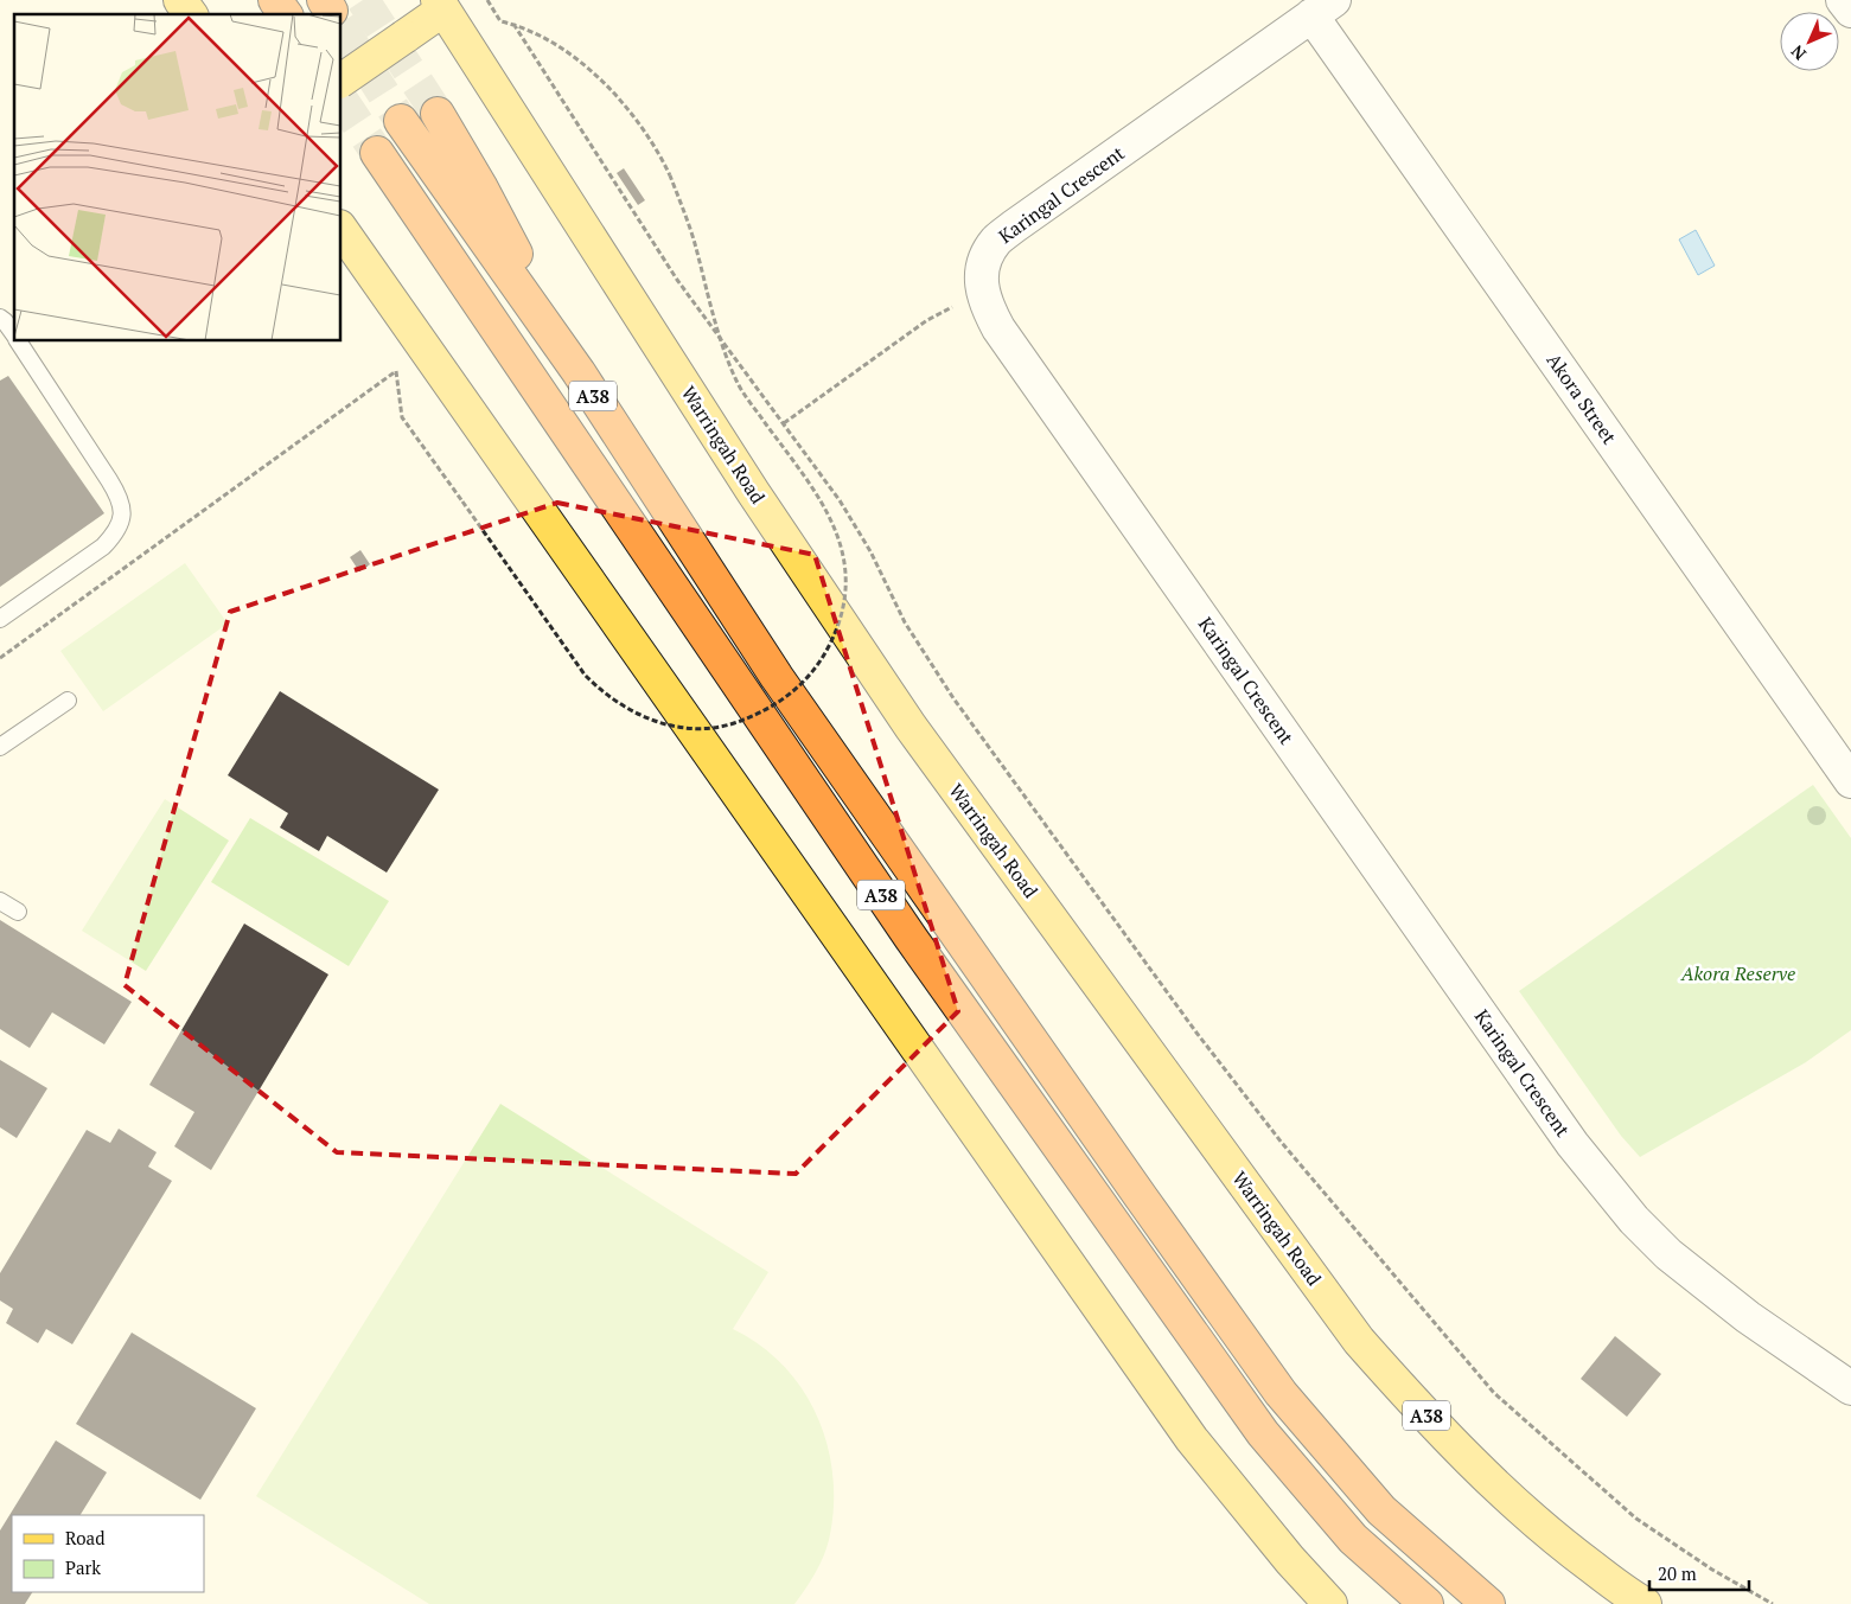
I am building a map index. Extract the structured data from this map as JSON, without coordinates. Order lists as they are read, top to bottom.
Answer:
{
  "streets": {
    "highway": ["A38"],
    "main road": ["Warringah Road"],
    "street": ["Karingal Crescent", "Akora Street"]
  },
  "crossings": [
    ["Karingal Crescent", "Akora Street"]
  ],
  "parks": ["Akora Reserve"],
  "legend": ["Road", "Park"],
  "scale_bar": "20 m",
  "north": "bottom left"
}
